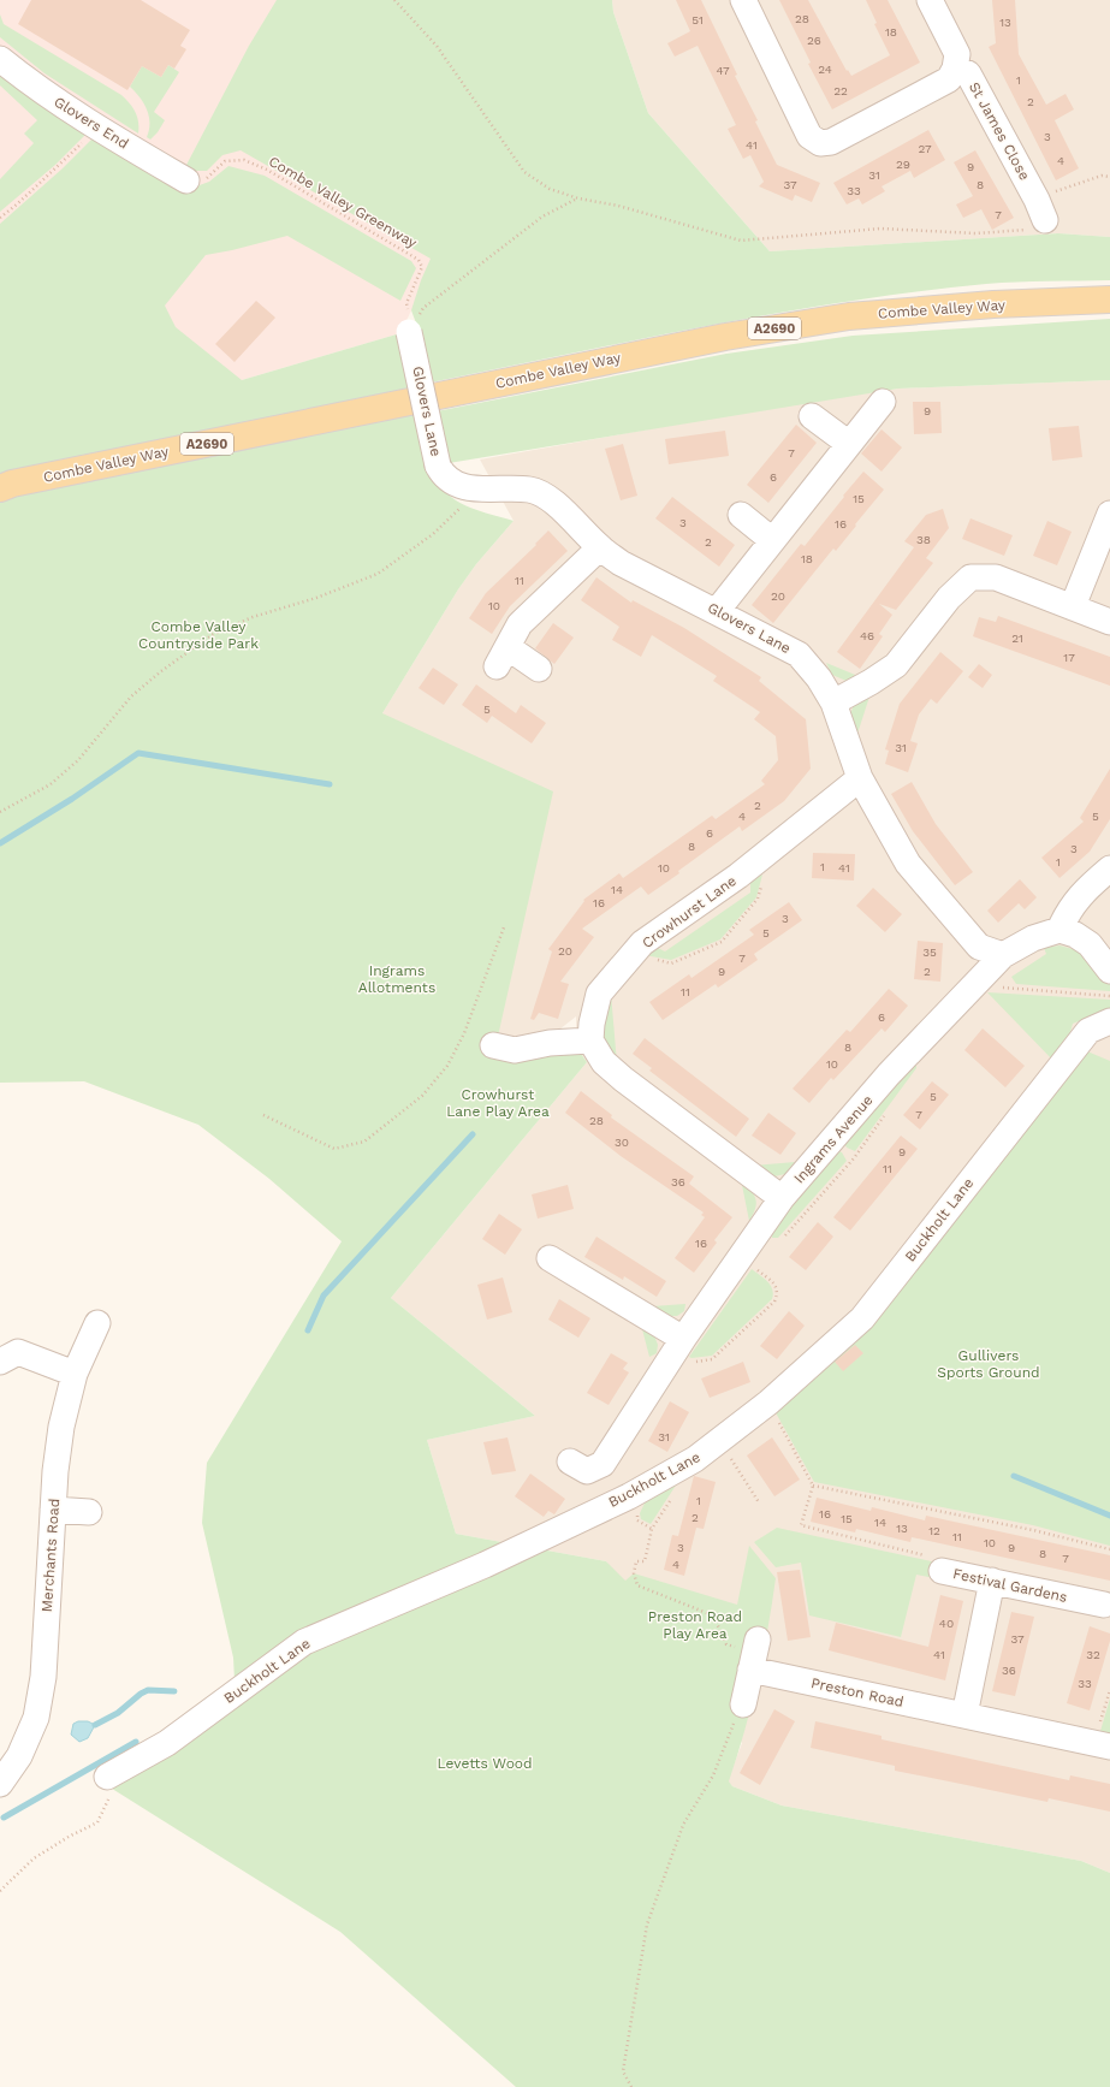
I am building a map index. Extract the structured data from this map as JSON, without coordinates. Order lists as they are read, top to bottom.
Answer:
{
  "streets": {
    "main road": ["Combe Valley Way", "A2690"],
    "street": [
      "Glovers End",
      "St James Close",
      "Glovers Lane",
      "Crowhurst Lane",
      "Ingrams Avenue",
      "Buckholt Lane",
      "Merchants Road",
      "Festival Gardens",
      "Preston Road"
    ],
    "path": ["Combe Valley Greenway"]
  },
  "crossings": [
    ["Glovers End", "Combe Valley Greenway"],
    ["Combe Valley Greenway", "Glovers Lane"],
    ["Glovers Lane", "Crowhurst Lane"],
    ["Glovers Lane", "Ingrams Avenue"]
  ],
  "parks": [
    "Combe Valley Countryside Park",
    "Ingrams Allotments",
    "Crowhurst Lane Play Area",
    "Gullivers Sports Ground",
    "Preston Road Play Area",
    "Levetts Wood"
  ],
  "house_numbers": [
    "28",
    "51",
    "13",
    "18",
    "26",
    "24",
    "47",
    "1",
    "22",
    "2",
    "3",
    "41",
    "27",
    "4",
    "29",
    "9",
    "31",
    "37",
    "8",
    "33",
    "7",
    "9",
    "7",
    "6",
    "15",
    "3",
    "16",
    "38",
    "2",
    "18",
    "11",
    "20",
    "10",
    "46",
    "21",
    "17",
    "5",
    "31",
    "2",
    "4",
    "5",
    "6",
    "8",
    "3",
    "1",
    "1",
    "10",
    "41",
    "14",
    "16",
    "3",
    "5",
    "20",
    "35",
    "7",
    "9",
    "2",
    "11",
    "6",
    "8",
    "10",
    "5",
    "7",
    "28",
    "30",
    "9",
    "11",
    "36",
    "16",
    "31",
    "1",
    "16",
    "2",
    "15",
    "14",
    "13",
    "12",
    "11",
    "10",
    "3",
    "9",
    "8",
    "7",
    "4",
    "40",
    "37",
    "41",
    "32",
    "36",
    "33"
  ]
}
